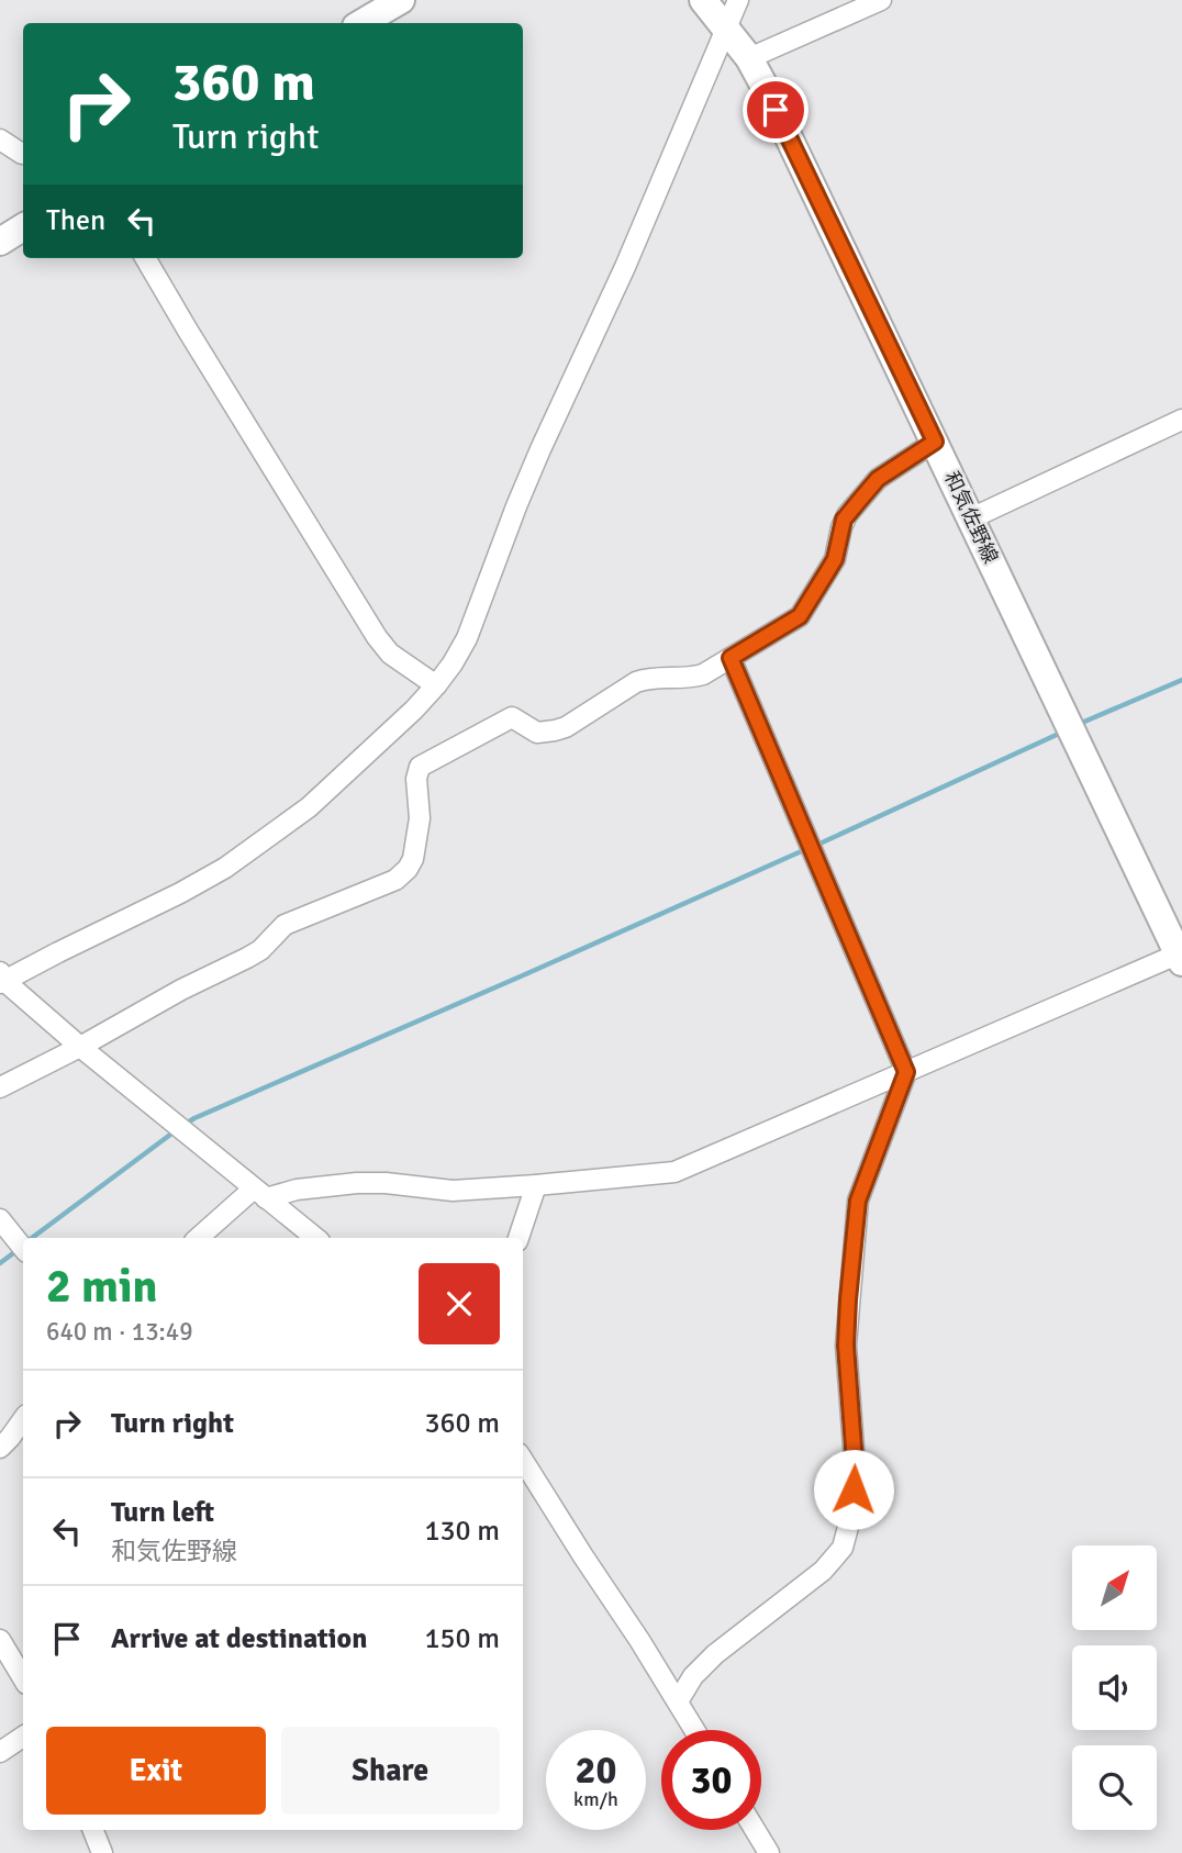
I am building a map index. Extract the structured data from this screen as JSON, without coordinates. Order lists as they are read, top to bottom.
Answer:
{
  "streets": {
    "main road": ["和気佐野線"]
  },
  "north": "top right",
  "page": {
    "turn": ["360 m", "Turn right"],
    "then": "Then",
    "heading": ["2 min", "640 m · 13:49"],
    "list": [
      {
        "name": "Turn right",
        "value": "360 m"
      },
      {
        "name": "Turn left",
        "note": "和気佐野線",
        "value": "130 m"
      },
      {
        "name": "Arrive at destination",
        "value": "150 m"
      }
    ],
    "buttons": ["Exit", "Share"],
    "speed": "20 km/h",
    "limit": "30"
  }
}
